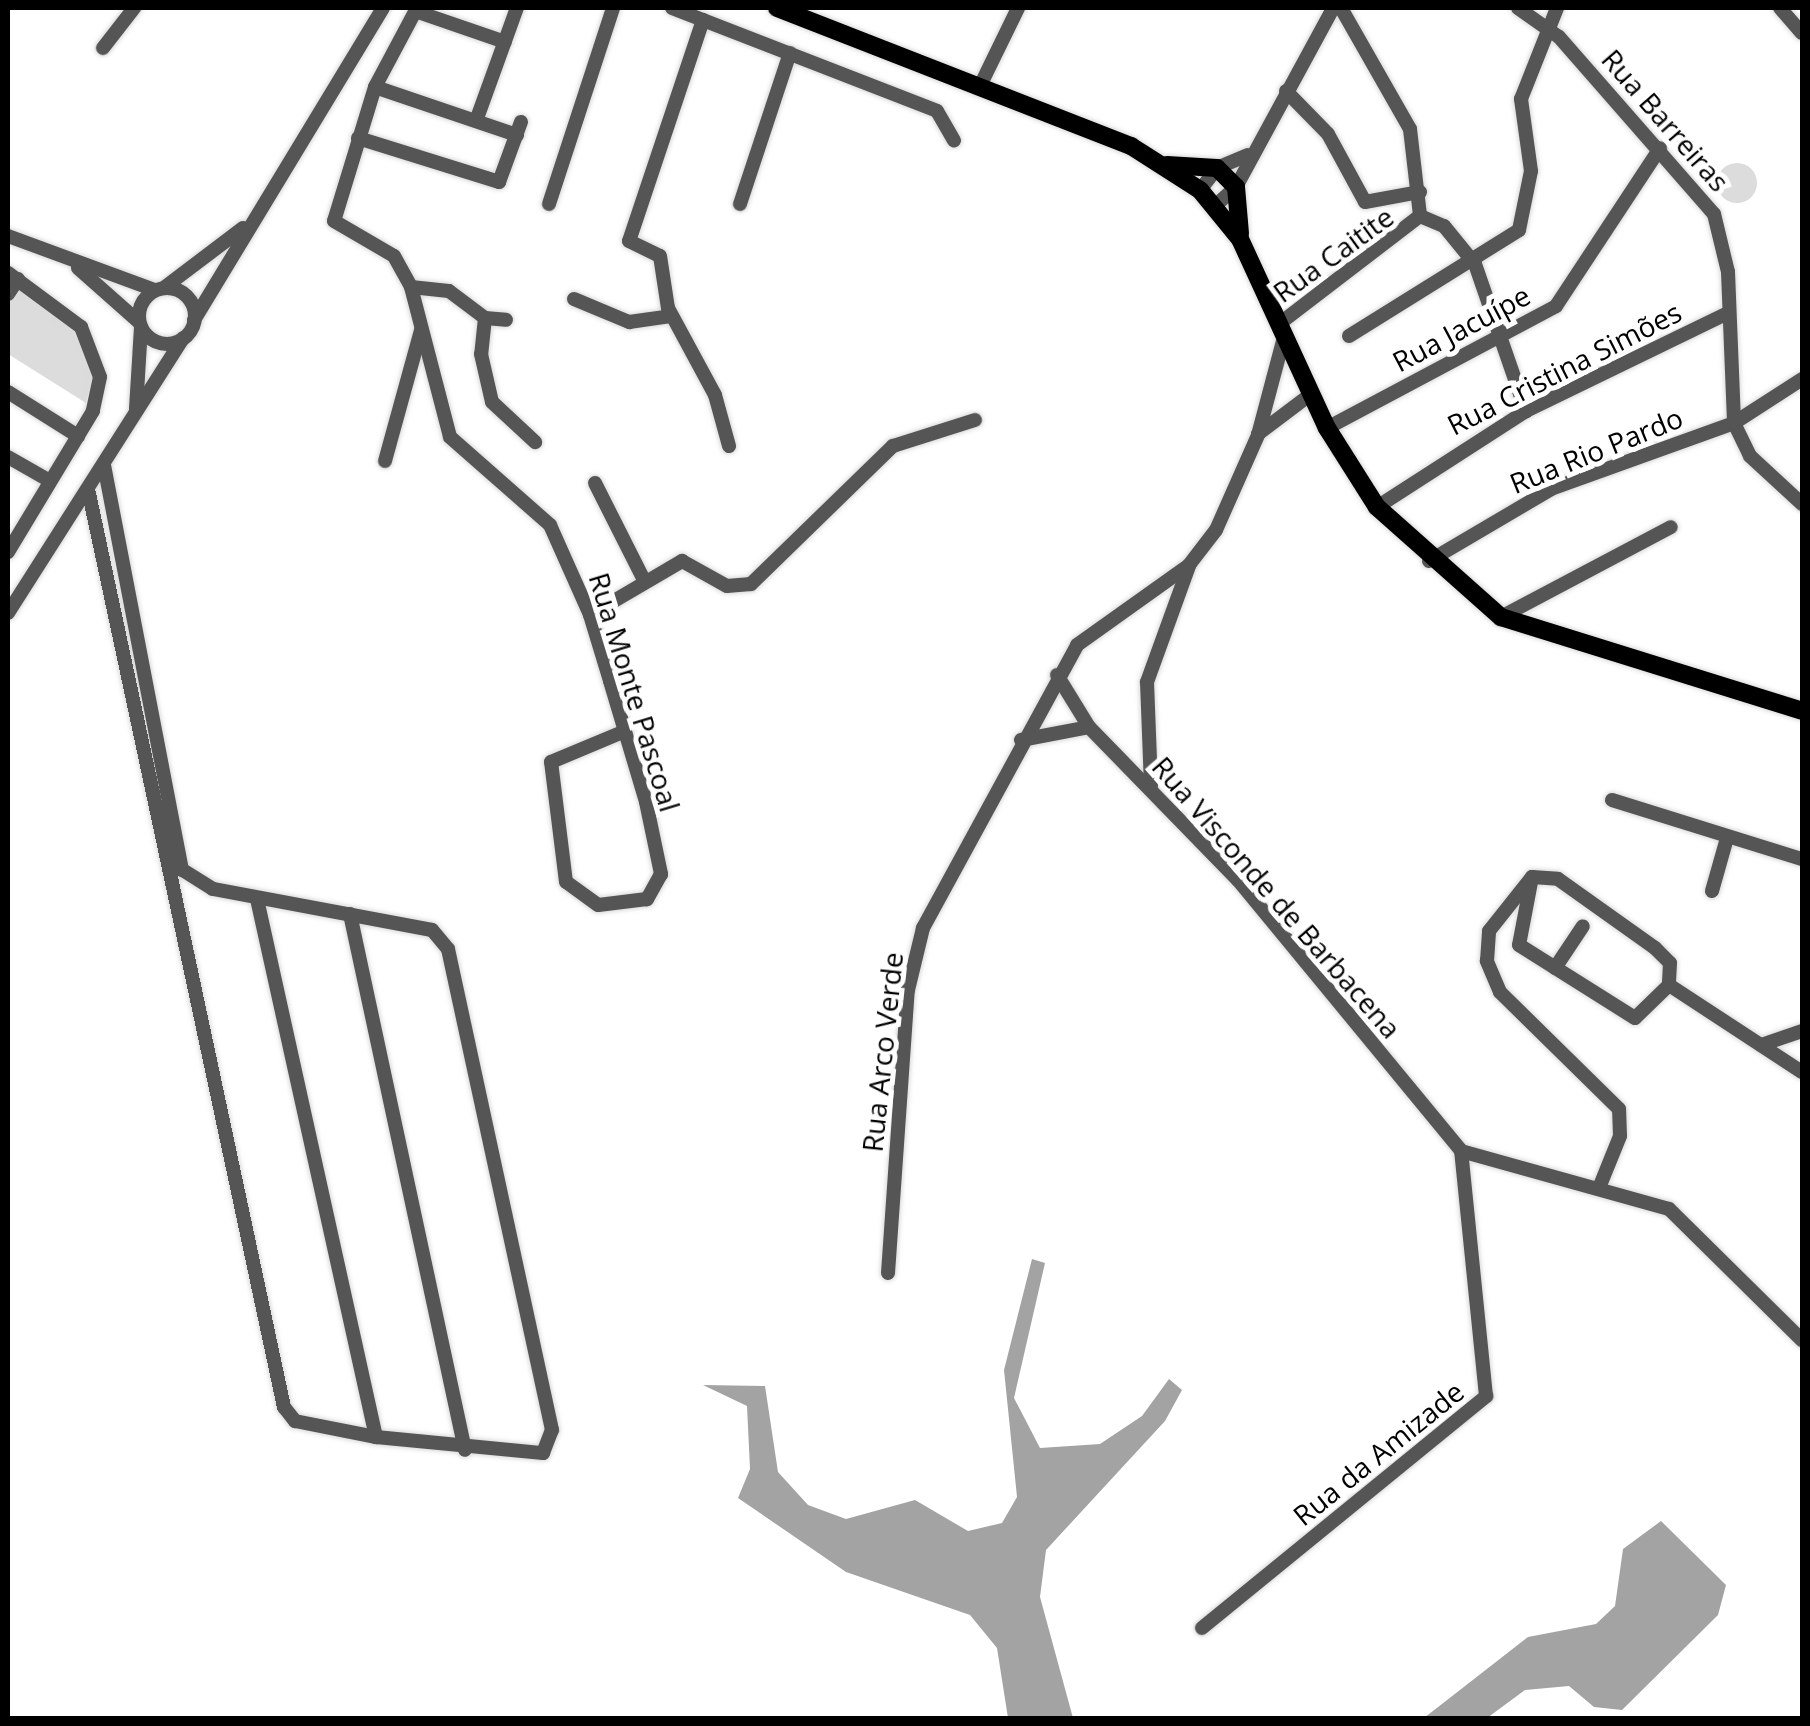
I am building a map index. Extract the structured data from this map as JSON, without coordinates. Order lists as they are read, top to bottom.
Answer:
{
  "streets": {
    "street": [
      "Rua Barreiras",
      "Rua Caitite",
      "Rua Jacuípe",
      "Rua Cristina Simões",
      "Rua Rio Pardo",
      "Rua Monte Pascoal",
      "Rua Visconde de Barbacena",
      "Rua Arco Verde",
      "Rua da Amizade"
    ]
  },
  "crossings": [
    ["Rua Barreiras", "Rua Jacuípe"],
    ["Rua Barreiras", "Rua Cristina Simões"],
    ["Rua Barreiras", "Rua Rio Pardo"],
    ["Rua Caitite", "Rua Jacuípe"],
    ["Rua Caitite", "Rua Cristina Simões"],
    ["Rua Visconde de Barbacena", "Rua Arco Verde"],
    ["Rua Visconde de Barbacena", "Rua da Amizade"]
  ]
}
